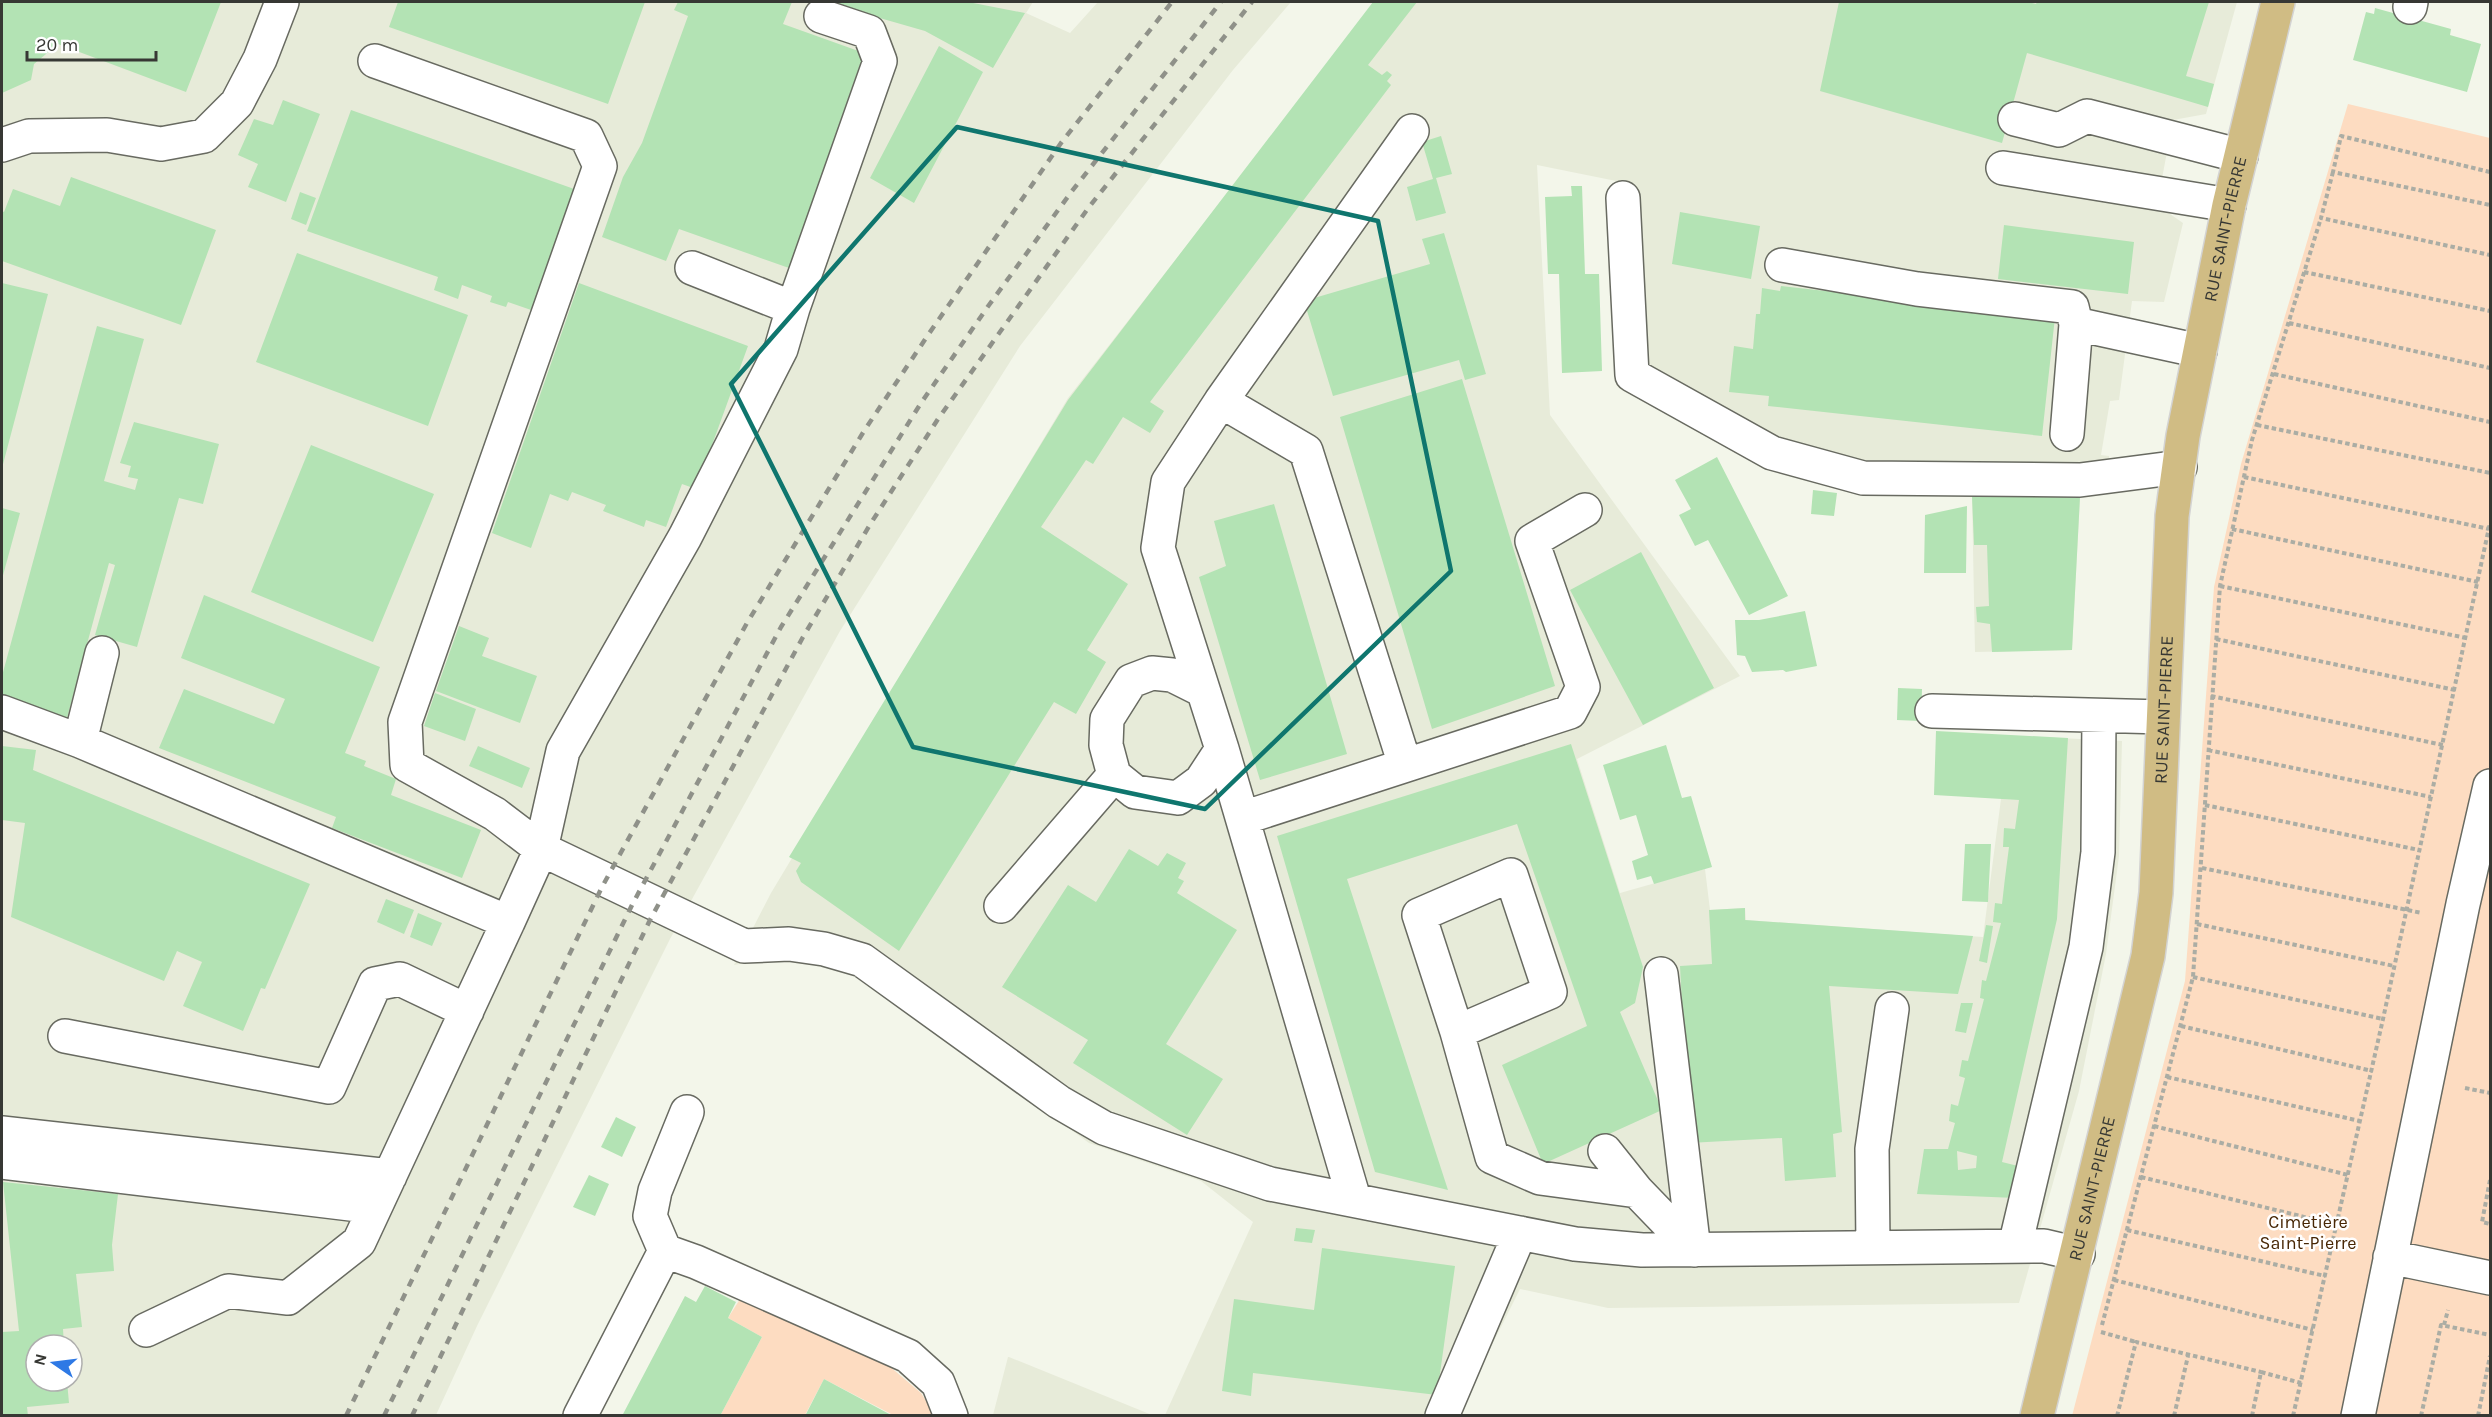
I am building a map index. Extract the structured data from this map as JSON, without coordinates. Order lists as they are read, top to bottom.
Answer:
{
  "streets": {
    "main road": ["RUE SAINT-PIERRE"]
  },
  "parks": ["Cimetière Saint-Pierre"],
  "scale_bar": "20 m",
  "north": "left"
}
